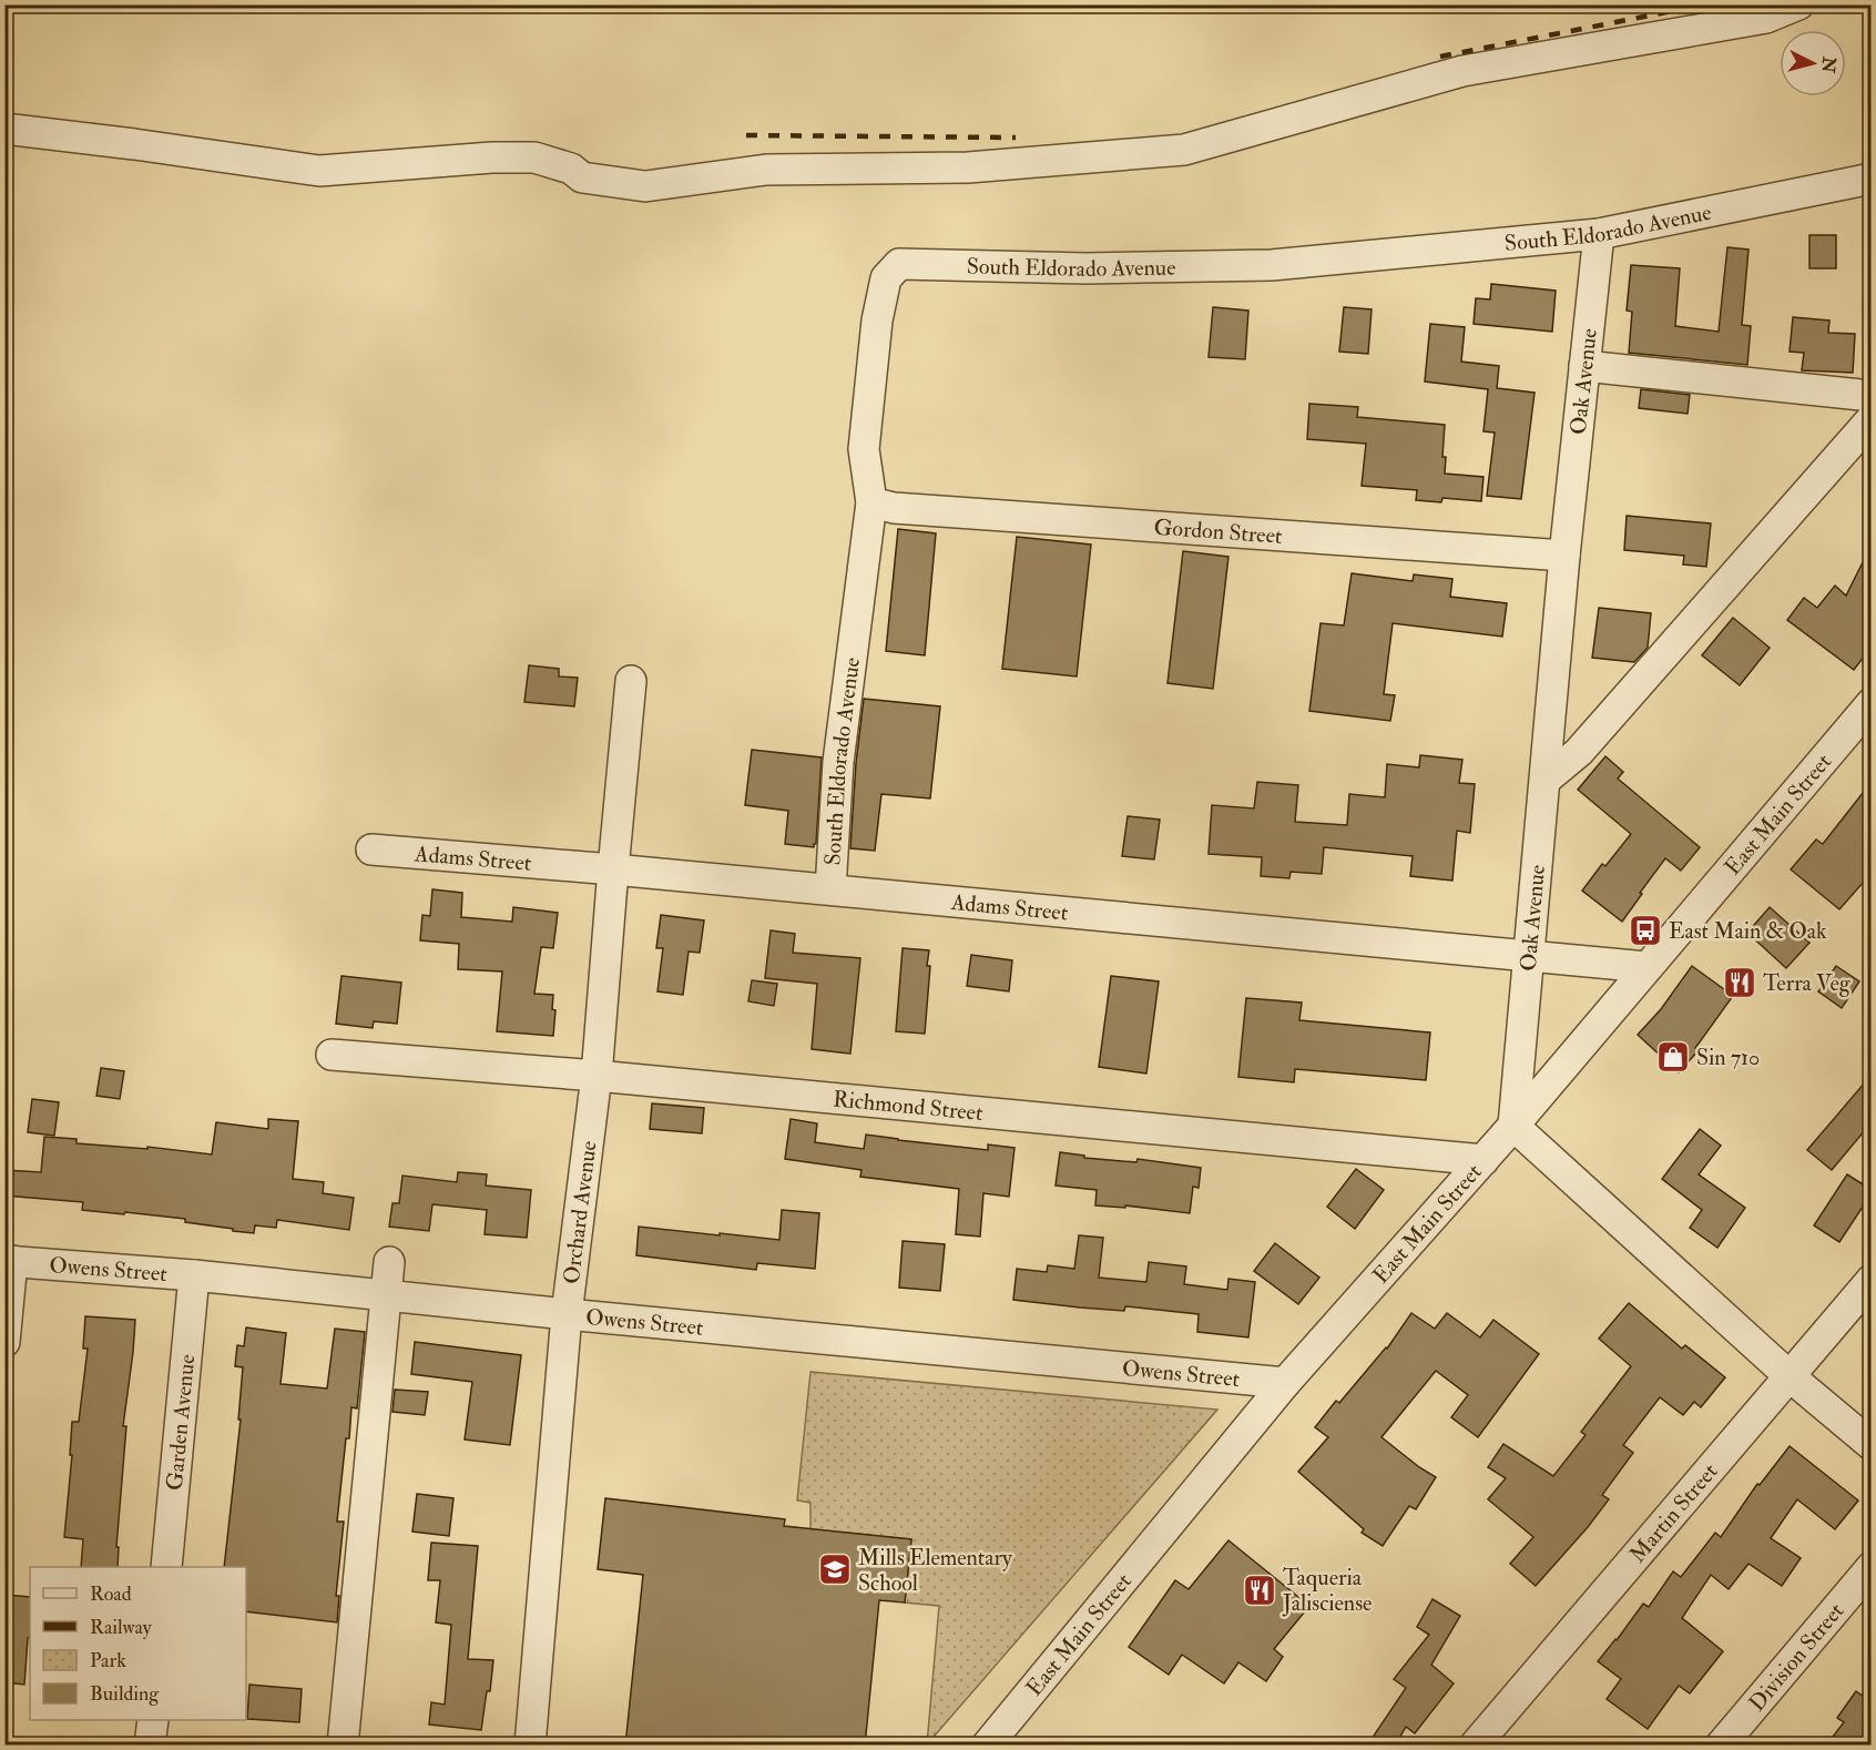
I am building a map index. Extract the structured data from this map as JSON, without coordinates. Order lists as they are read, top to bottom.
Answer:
{
  "streets": {
    "street": [
      "South Eldorado Avenue",
      "Oak Avenue",
      "Gordon Street",
      "East Main Street",
      "Adams Street",
      "Richmond Street",
      "Orchard Avenue",
      "Owens Street",
      "Garden Avenue",
      "Martin Street",
      "Division Street"
    ]
  },
  "crossings": [
    ["South Eldorado Avenue", "Oak Avenue"],
    ["South Eldorado Avenue", "Gordon Street"],
    ["South Eldorado Avenue", "Adams Street"],
    ["Oak Avenue", "Gordon Street"],
    ["Oak Avenue", "East Main Street"],
    ["Oak Avenue", "Adams Street"],
    ["East Main Street", "Adams Street"],
    ["East Main Street", "Richmond Street"],
    ["East Main Street", "Owens Street"],
    ["Adams Street", "Orchard Avenue"],
    ["Richmond Street", "Orchard Avenue"],
    ["Orchard Avenue", "Owens Street"],
    ["Owens Street", "Garden Avenue"]
  ],
  "places": {
    "bus stop": ["East Main & Oak"],
    "restaurant": ["Terra Veg", "Taqueria Jalisciense"],
    "shop": ["Sin 710"],
    "school or university": ["Mills Elementary School"]
  },
  "legend": [
    "Road",
    "Railway",
    "Park",
    "Building"
  ],
  "north": "right"
}
